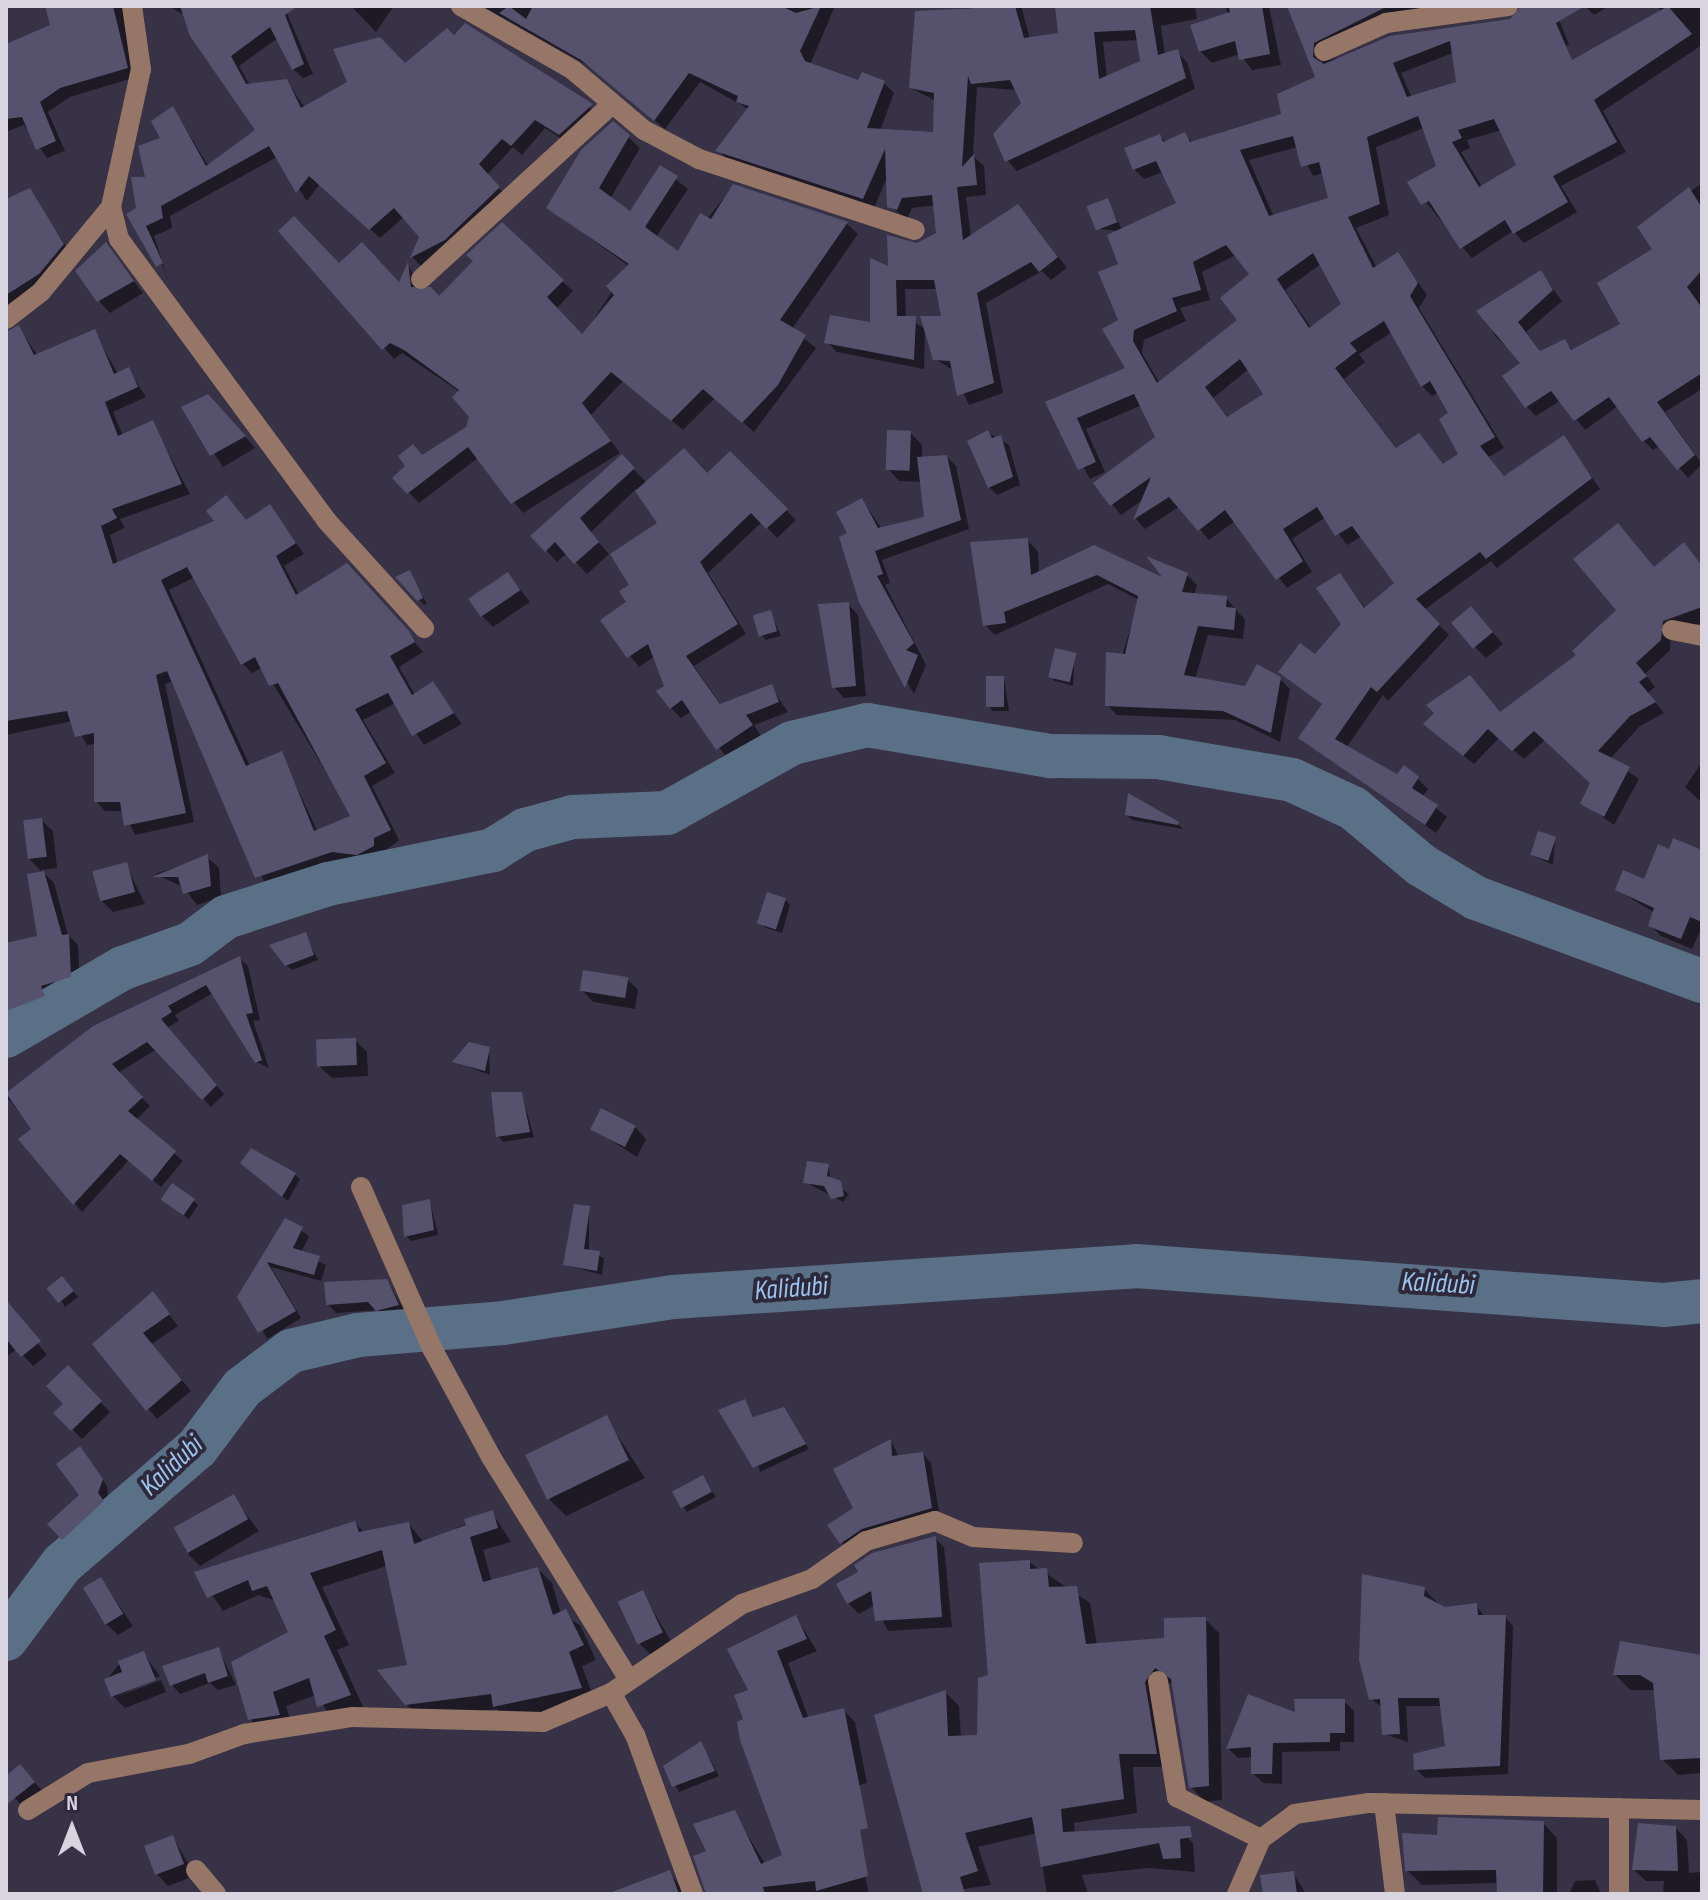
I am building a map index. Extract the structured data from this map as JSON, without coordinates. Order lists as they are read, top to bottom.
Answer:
{
  "water": ["Kalidubi"],
  "north": "top"
}
